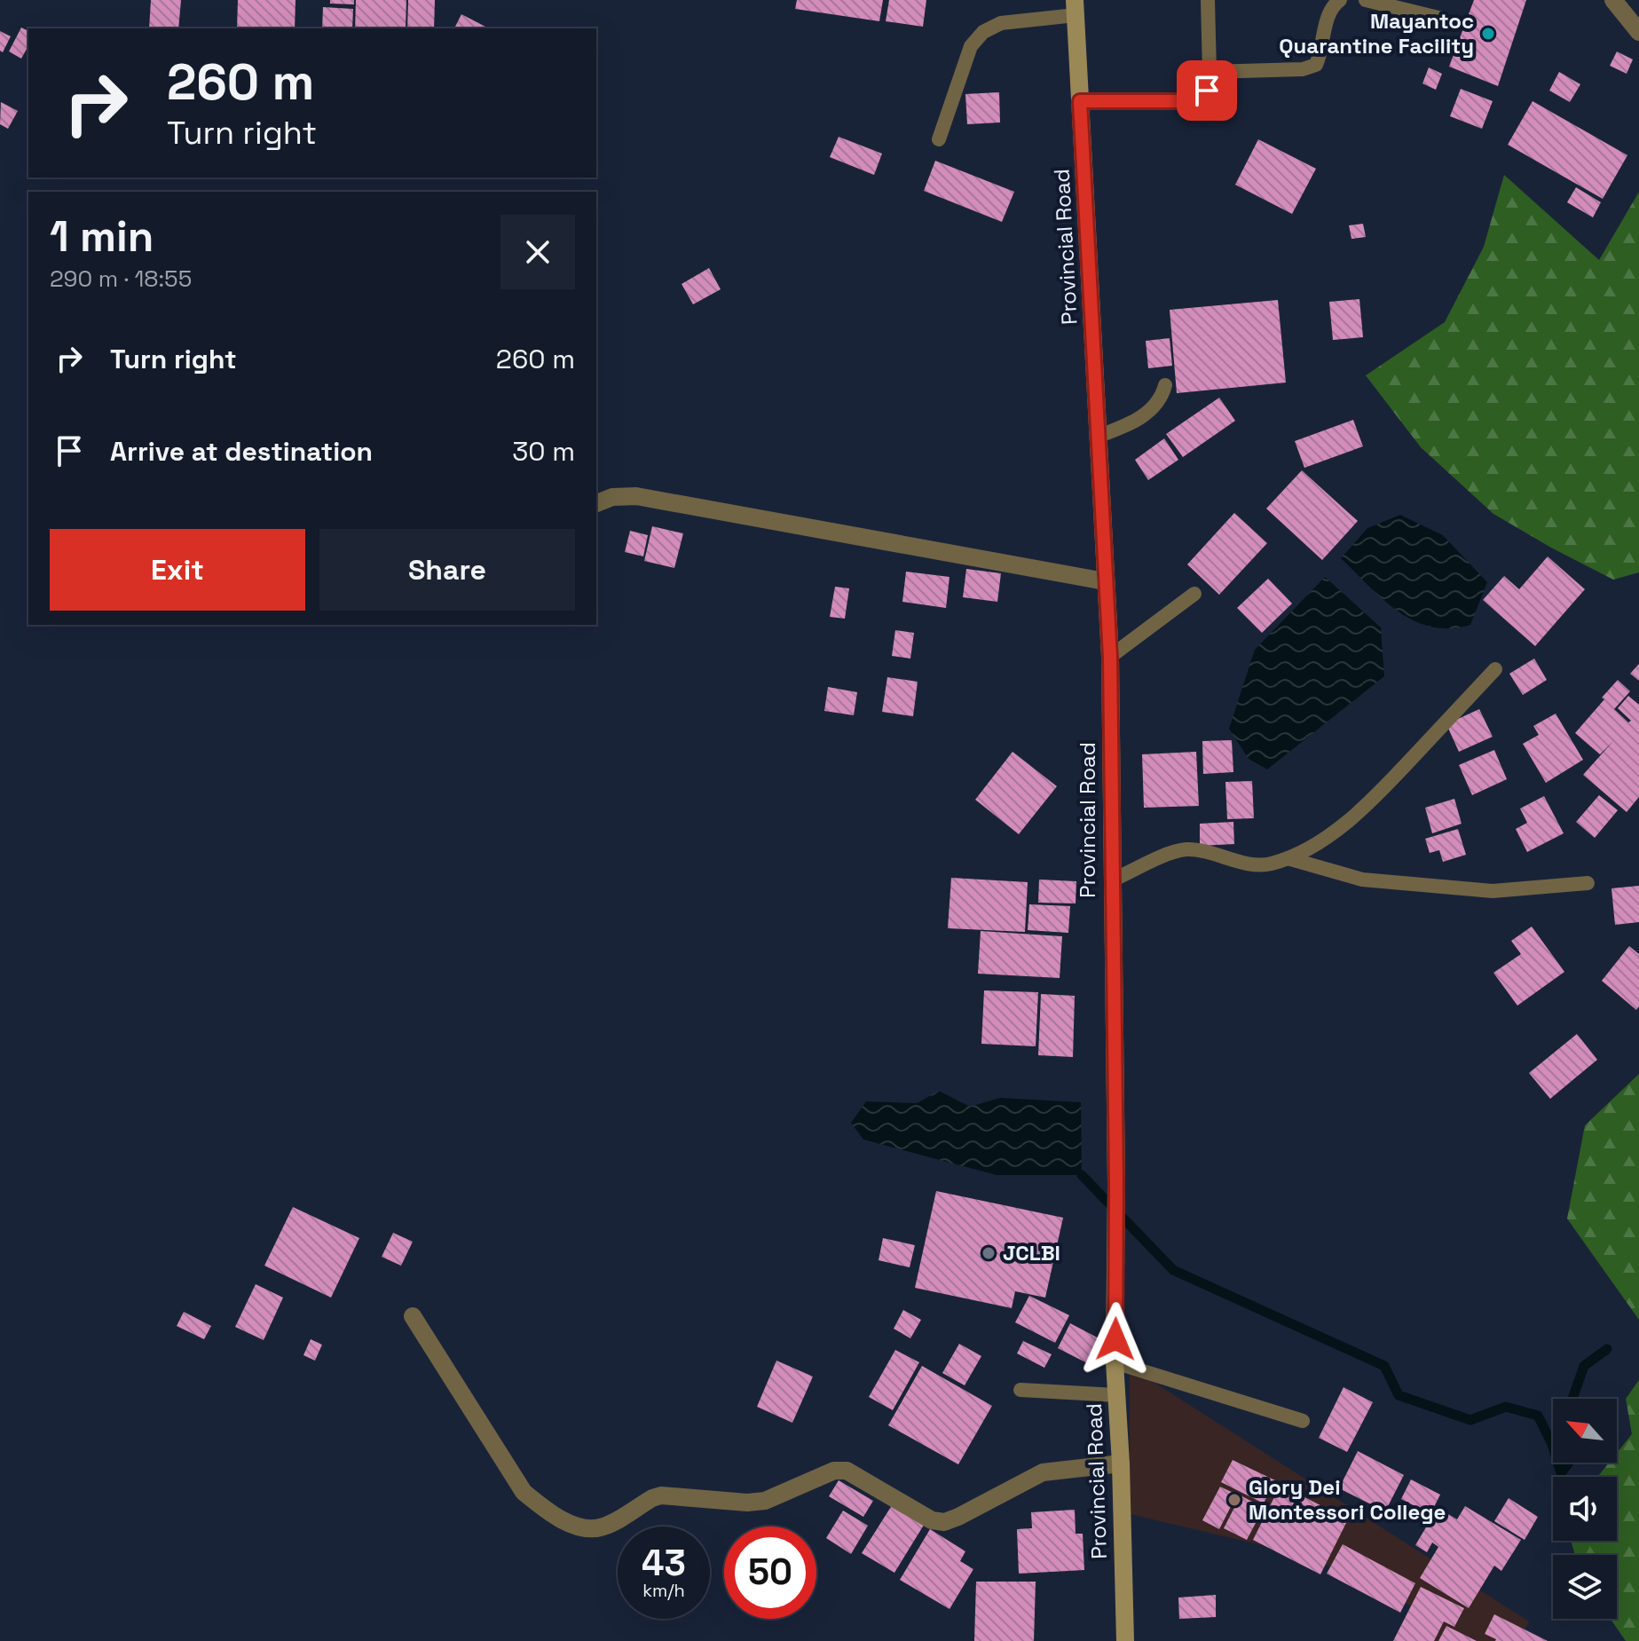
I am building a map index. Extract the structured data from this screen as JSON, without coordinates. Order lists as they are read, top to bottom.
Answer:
{
  "streets": {
    "main road": ["Provincial Road"]
  },
  "places": ["Mayantoc Quarantine Facility", "JCLBI", "Glory Dei Montessori College"],
  "north": "top left",
  "page": {
    "turn": ["260 m", "Turn right"],
    "heading": ["1 min", "290 m · 18:55"],
    "list": [
      {
        "name": "Turn right",
        "value": "260 m"
      },
      {
        "name": "Arrive at destination",
        "value": "30 m"
      }
    ],
    "buttons": ["Exit", "Share"],
    "speed": "43 km/h",
    "limit": "50"
  }
}
